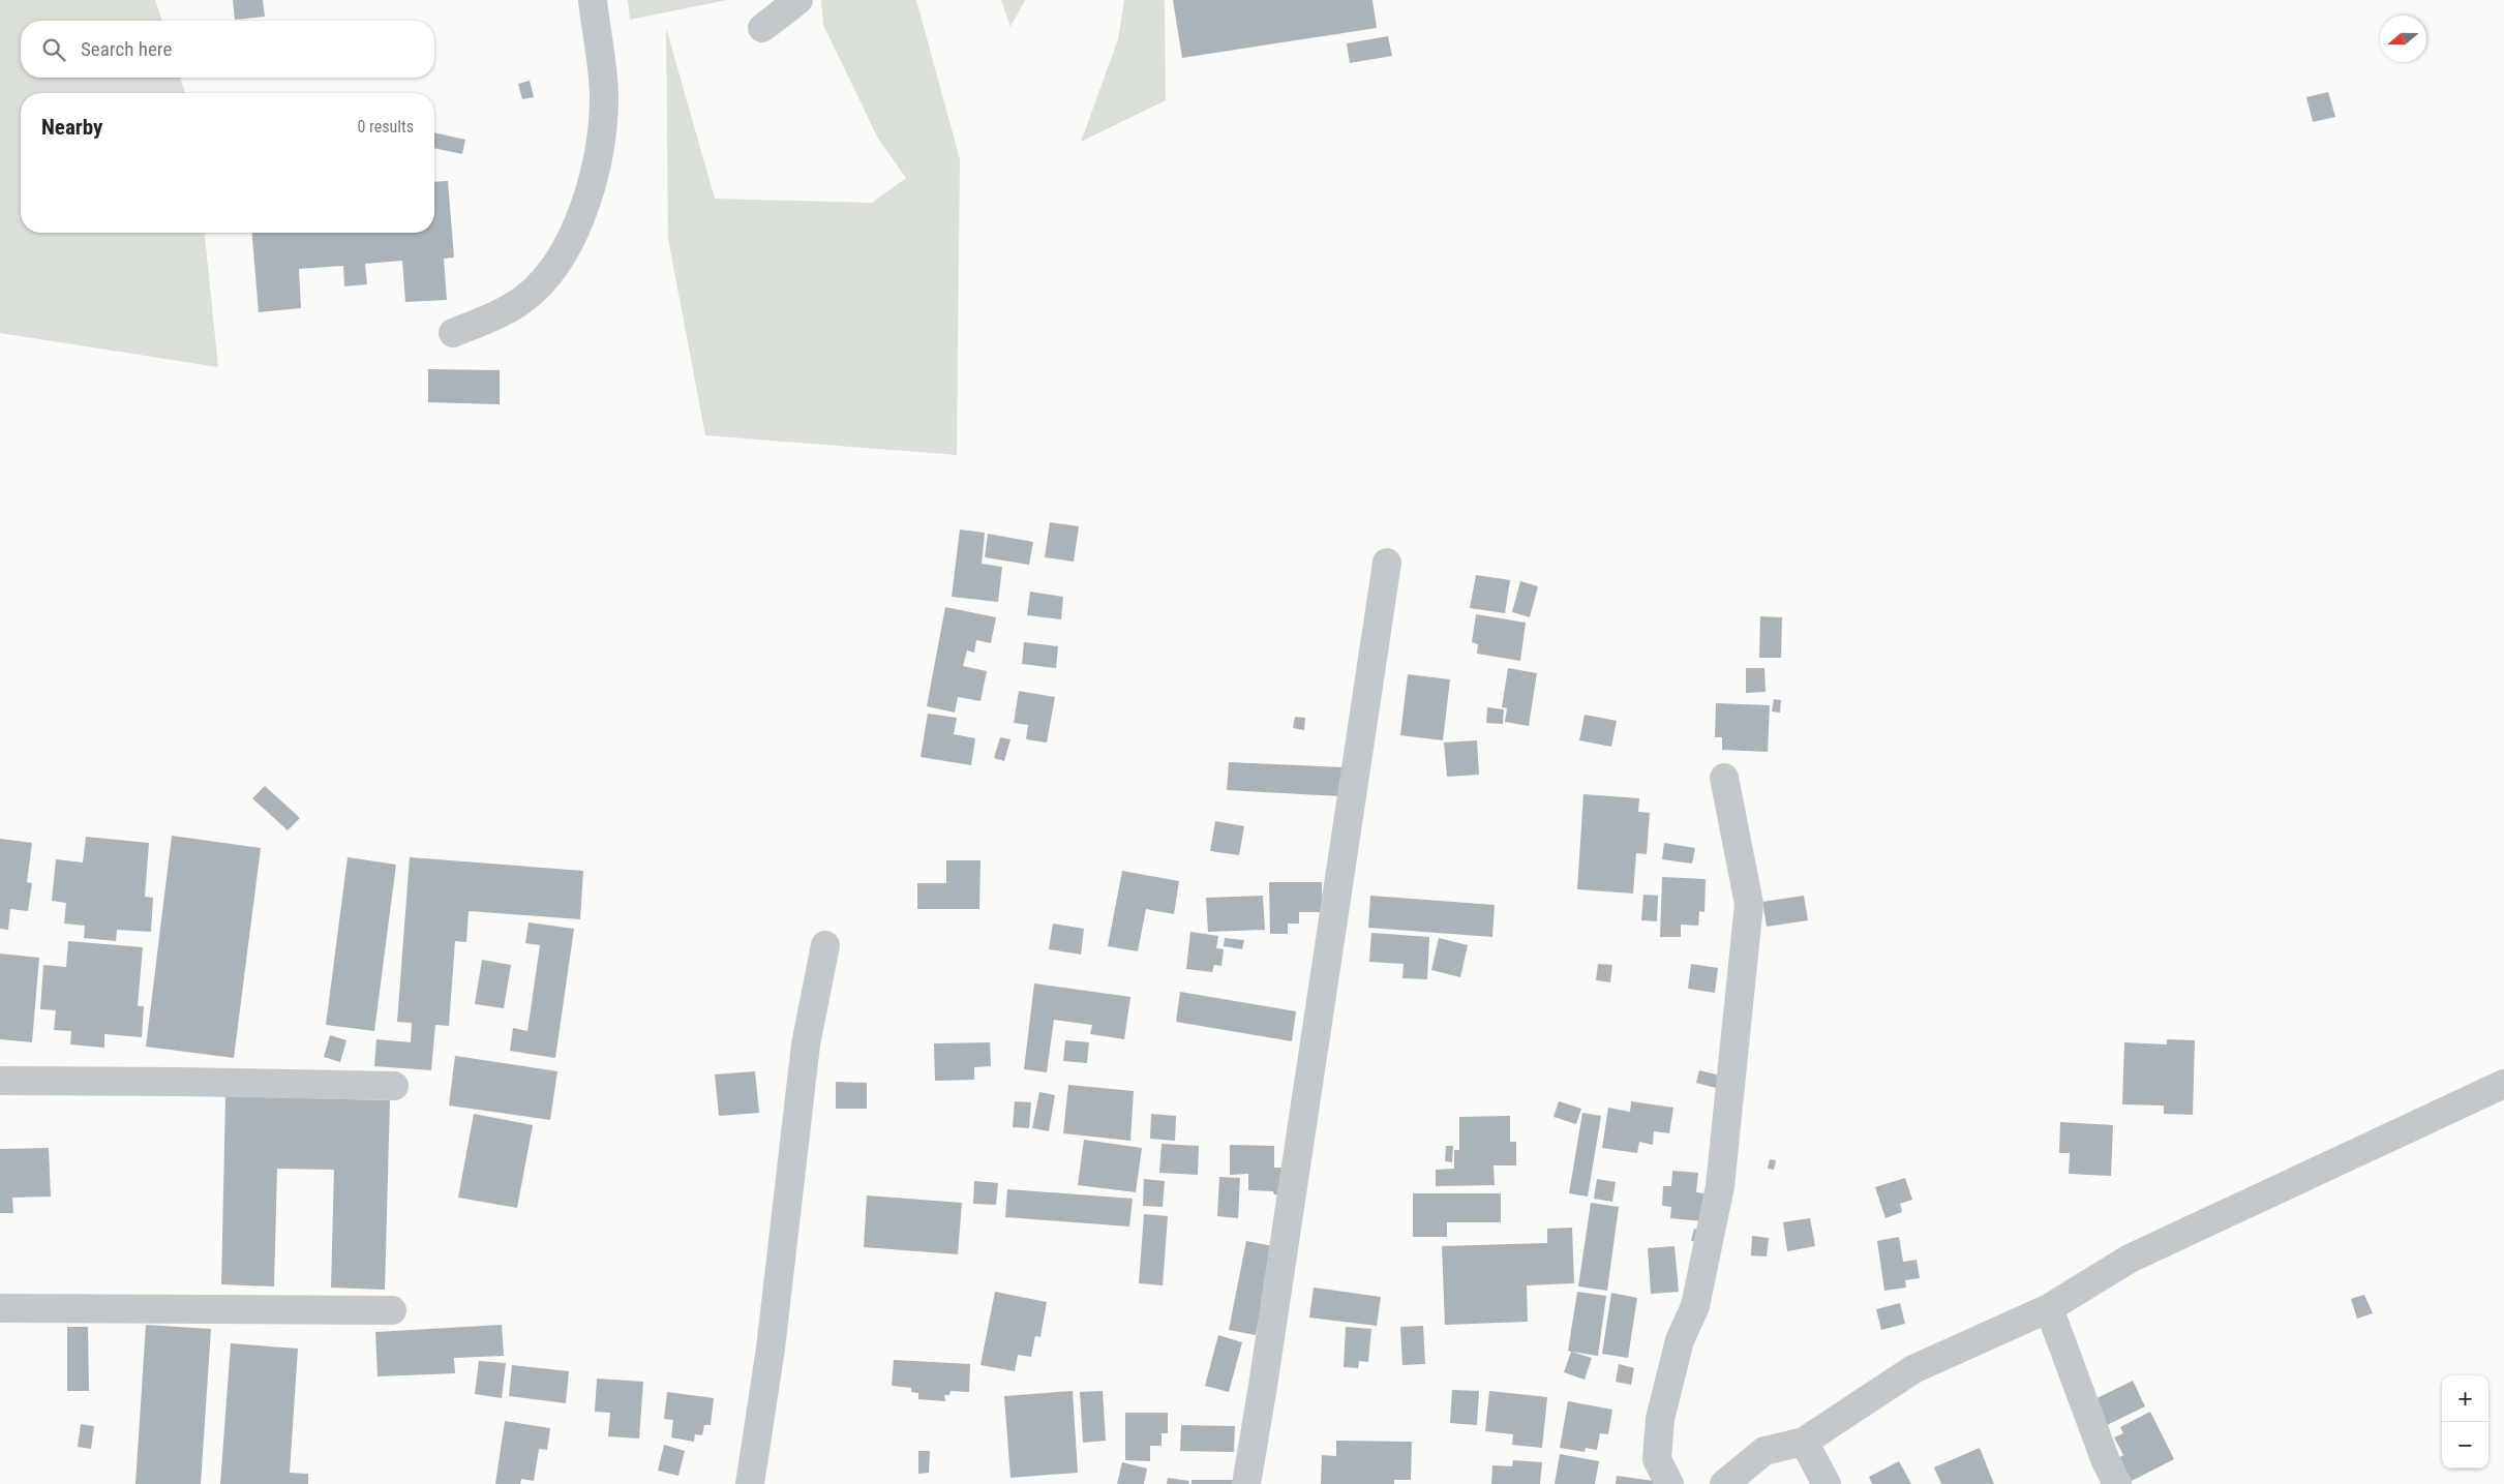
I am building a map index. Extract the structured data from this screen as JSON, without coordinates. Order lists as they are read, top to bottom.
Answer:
{
  "north": "left",
  "page": {
    "search": "Search here",
    "heading": ["Nearby", "0 results"],
    "map_buttons": ["+", "−"]
  }
}
